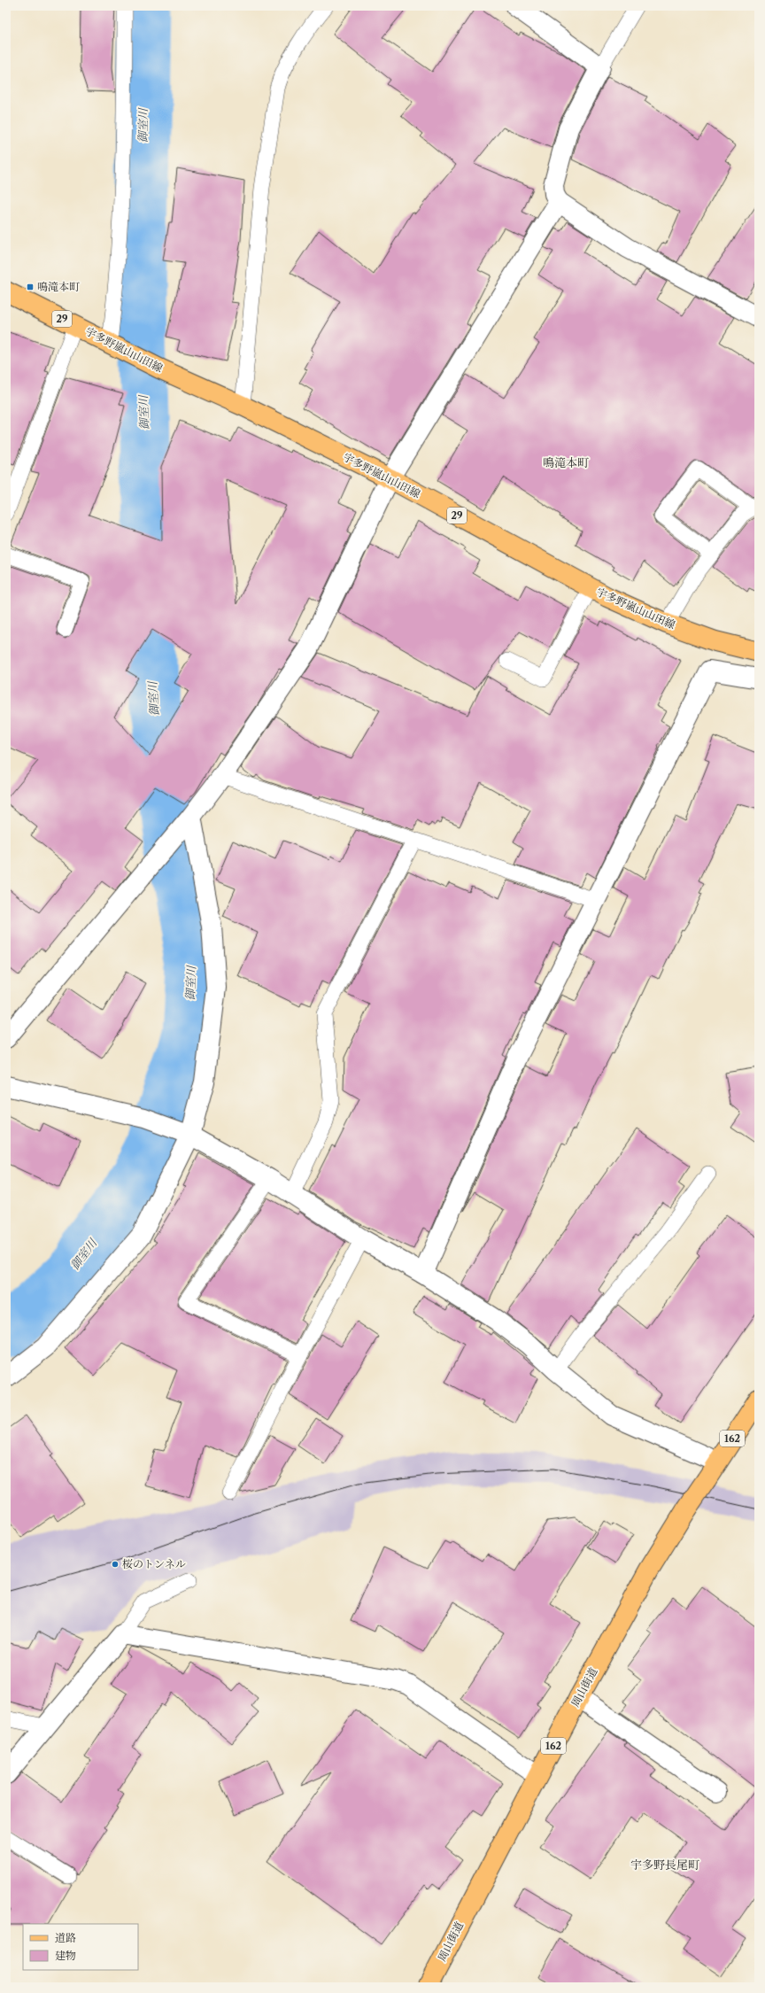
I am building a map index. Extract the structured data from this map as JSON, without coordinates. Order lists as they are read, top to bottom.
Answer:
{
  "streets": {
    "main road": [
      "29",
      "宇多野嵐山山田線",
      "162",
      "周山街道"
    ]
  },
  "districts": ["鳴滝本町", "宇多野長尾町"],
  "water": ["御室川"],
  "places": {
    "transit": ["鳴滝本町"],
    "other": ["桜のトンネル"]
  },
  "legend": ["道路", "建物"]
}
